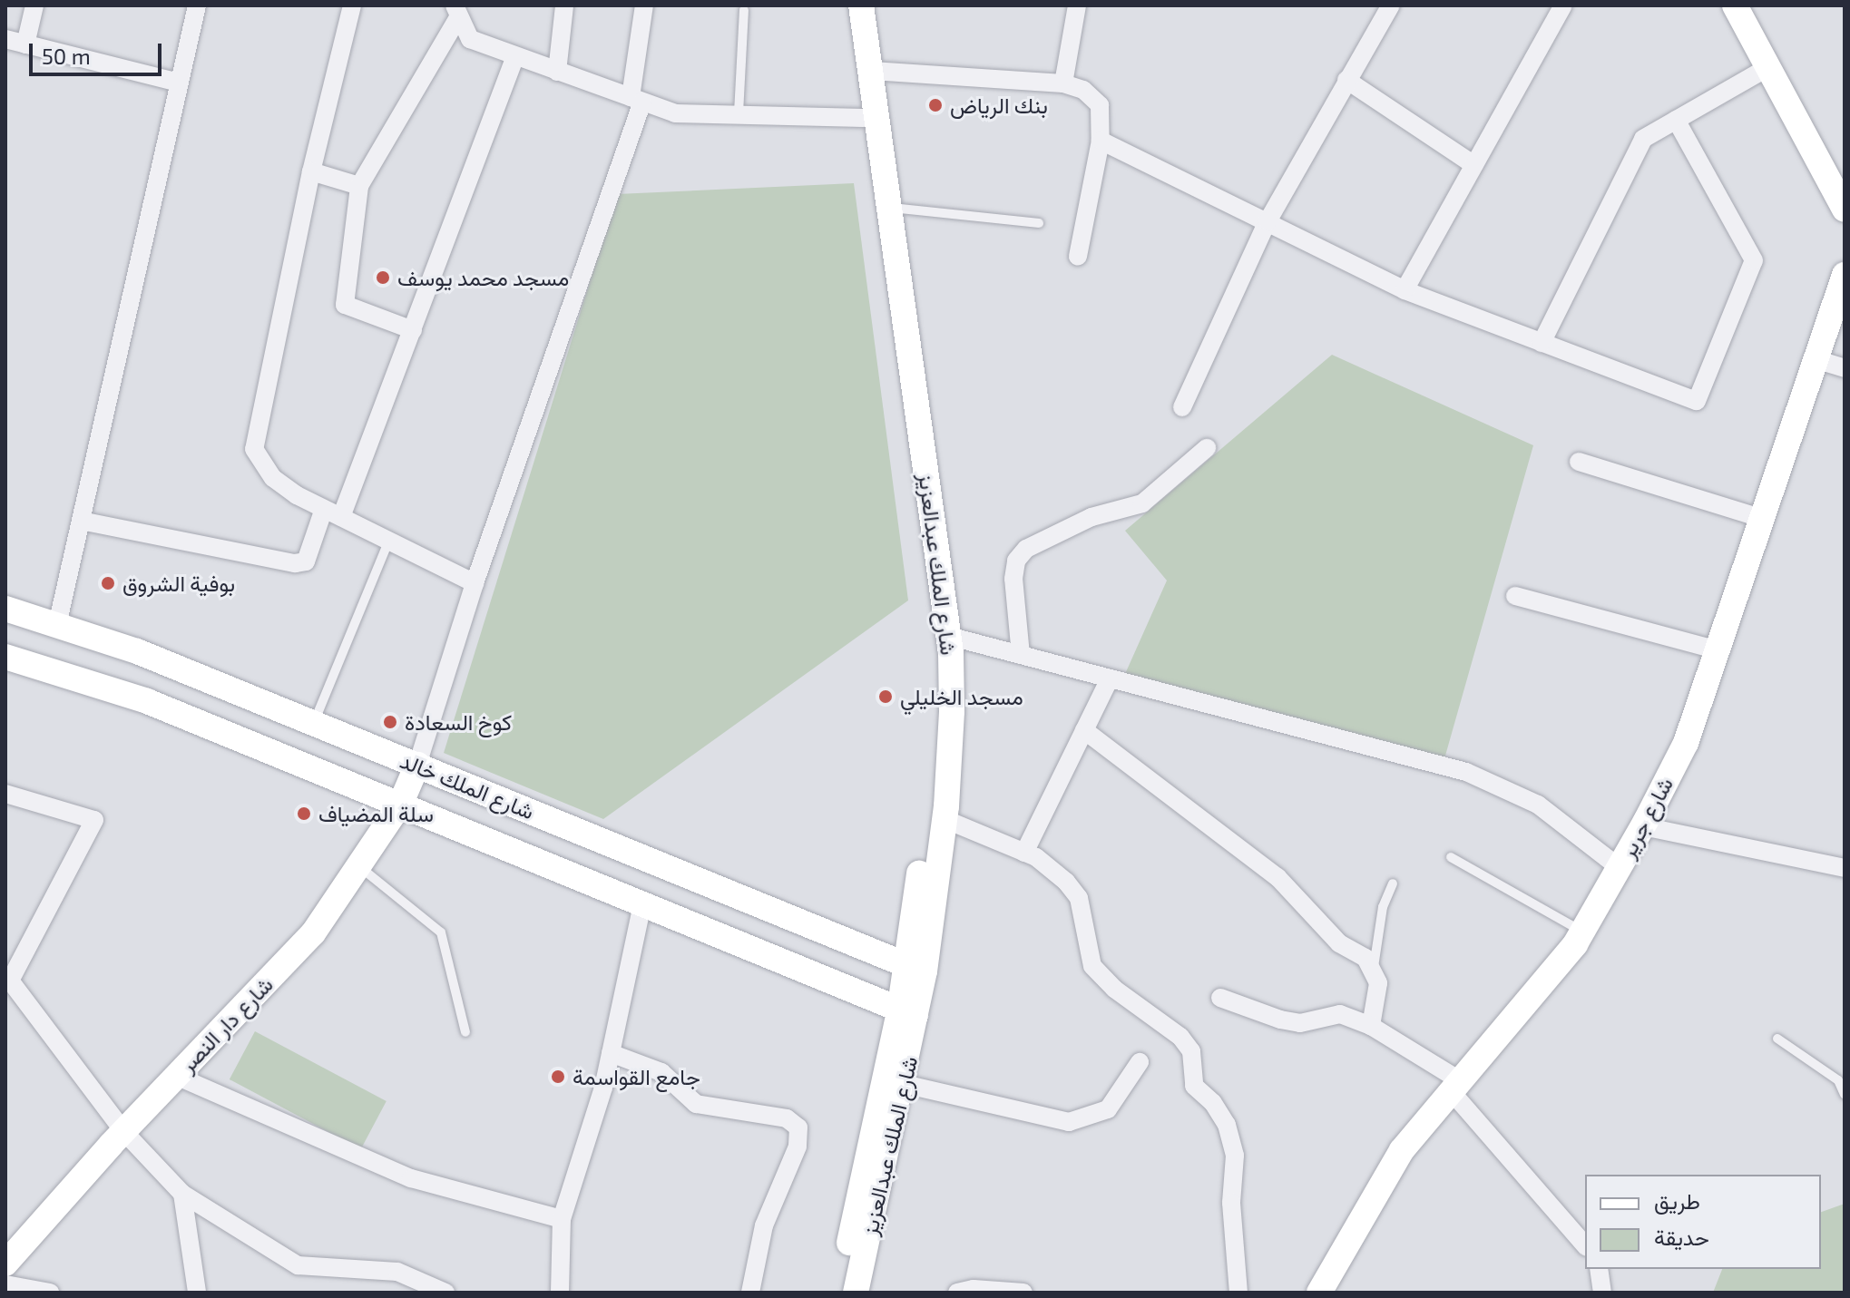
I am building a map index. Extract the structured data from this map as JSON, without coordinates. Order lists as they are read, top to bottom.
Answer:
{
  "streets": {
    "street": [
      "شارع الملك عبدالعزيز",
      "شارع الملك خالد",
      "شارع جرير",
      "شارع دار النصر"
    ]
  },
  "crossings": [
    ["شارع الملك عبدالعزيز", "شارع الملك خالد"],
    ["شارع الملك خالد", "شارع دار النصر"]
  ],
  "places": [
    "بنك الرياض",
    "مسجد محمد يوسف",
    "بوفية الشروق",
    "مسجد الخليلي",
    "كوخ السعادة",
    "سلة المضياف",
    "جامع القواسمة"
  ],
  "legend": ["طريق", "حديقة"],
  "scale_bar": "50 m"
}
